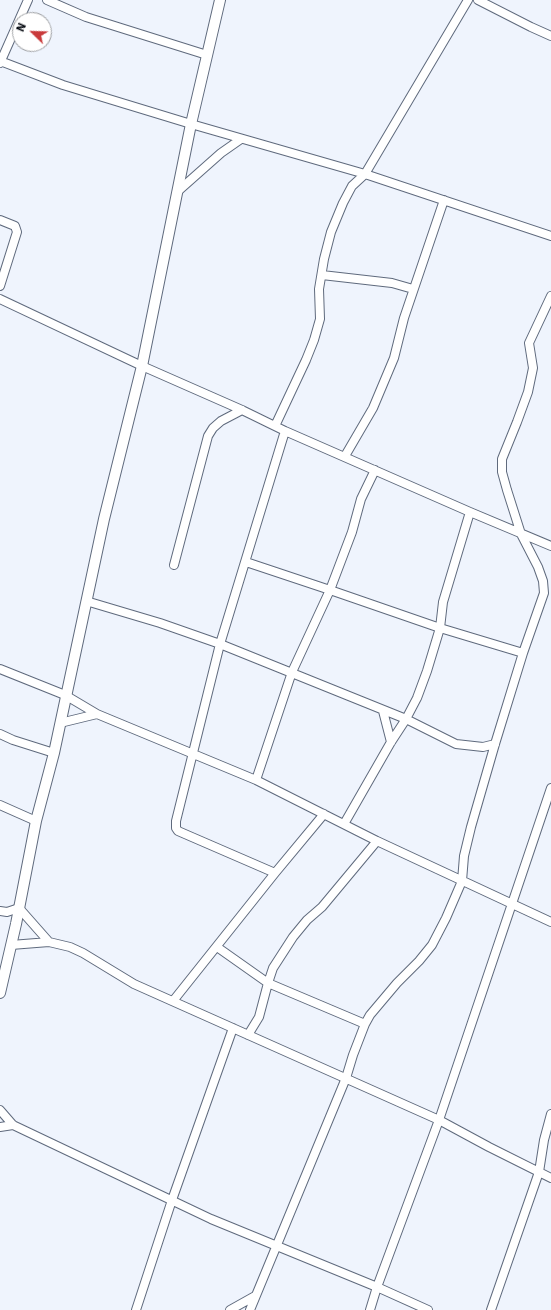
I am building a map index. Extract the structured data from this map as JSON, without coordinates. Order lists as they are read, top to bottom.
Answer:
{
  "north": "top left"
}
